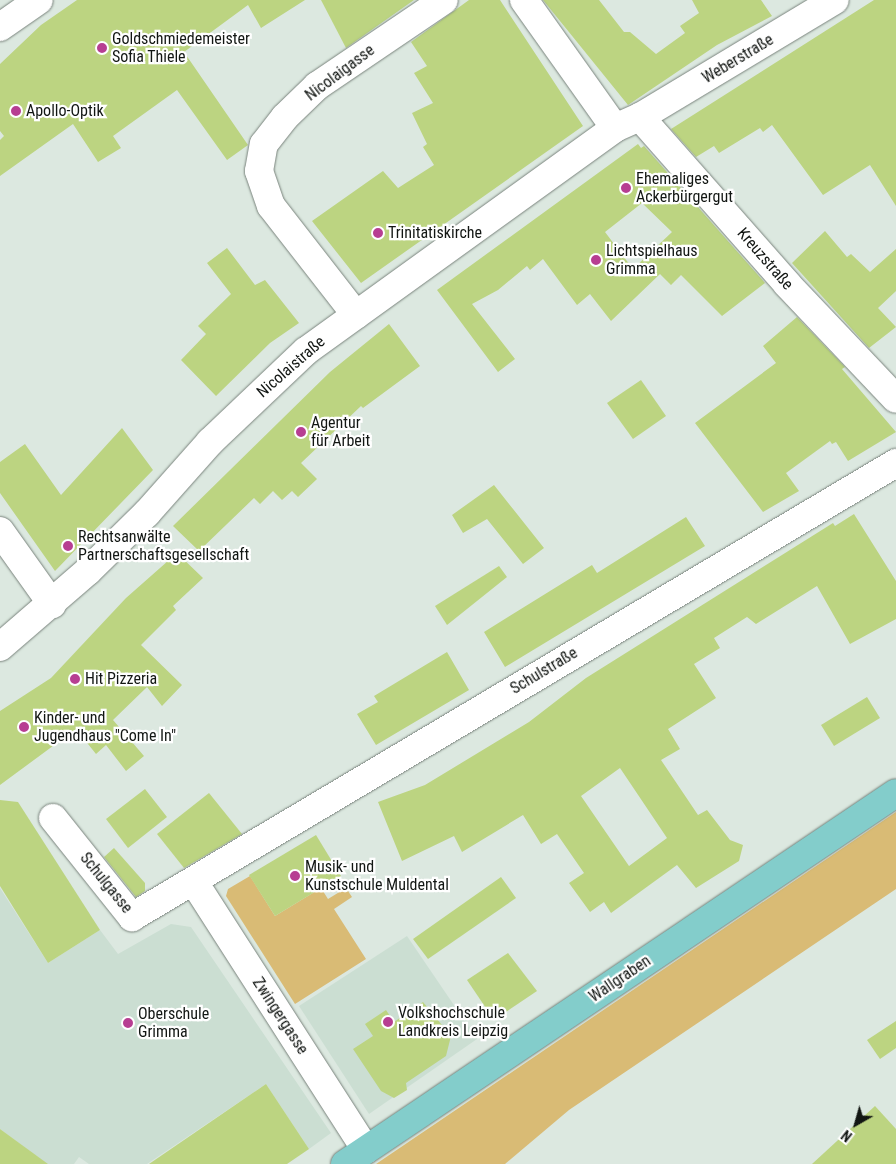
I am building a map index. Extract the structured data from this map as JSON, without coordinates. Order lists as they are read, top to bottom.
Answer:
{
  "streets": {
    "main road": ["Wallgraben"],
    "street": [
      "Weberstraße",
      "Nicolaigasse",
      "Kreuzstraße",
      "Nicolaistraße",
      "Schulstraße",
      "Schulgasse",
      "Zwingergasse"
    ]
  },
  "crossings": [
    ["Weberstraße", "Kreuzstraße"],
    ["Nicolaigasse", "Nicolaistraße"],
    ["Schulstraße", "Schulgasse"],
    ["Schulstraße", "Zwingergasse"],
    ["Schulgasse", "Zwingergasse"],
    ["Wallgraben", "Zwingergasse"]
  ],
  "places": [
    "Goldschmiedemeister Sofia Thiele",
    "Apollo-Optik",
    "Ehemaliges Ackerbürgergut",
    "Trinitatiskirche",
    "Lichtspielhaus Grimma",
    "Agentur für Arbeit",
    "Rechtsanwälte Partnerschaftsgesellschaft",
    "Hit Pizzeria",
    "Kinder- und Jugendhaus \"Come In\"",
    "Musik- und Kunstschule Muldental",
    "Volkshochschule Landkreis Leipzig",
    "Oberschule Grimma"
  ],
  "north": "bottom left"
}
